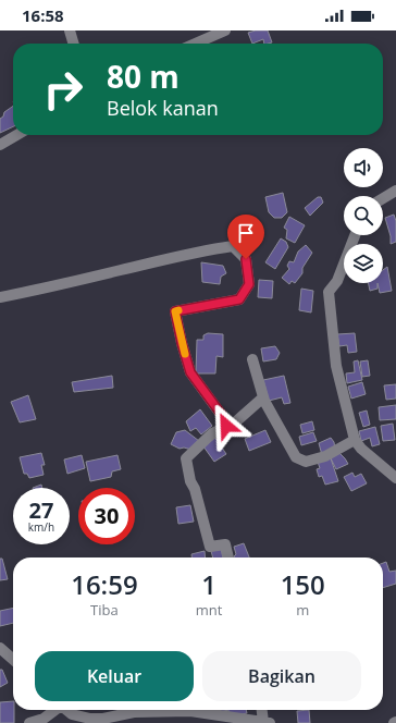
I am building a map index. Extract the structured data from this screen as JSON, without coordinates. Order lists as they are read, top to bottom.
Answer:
{
  "page": {
    "status": "16:58",
    "turn": ["80 m", "Belok kanan"],
    "speed": "27 km/h",
    "limit": "30",
    "eta": [
      "16:59",
      "Tiba",
      "1",
      "mnt",
      "150",
      "m"
    ],
    "buttons": ["Keluar", "Bagikan"]
  }
}
